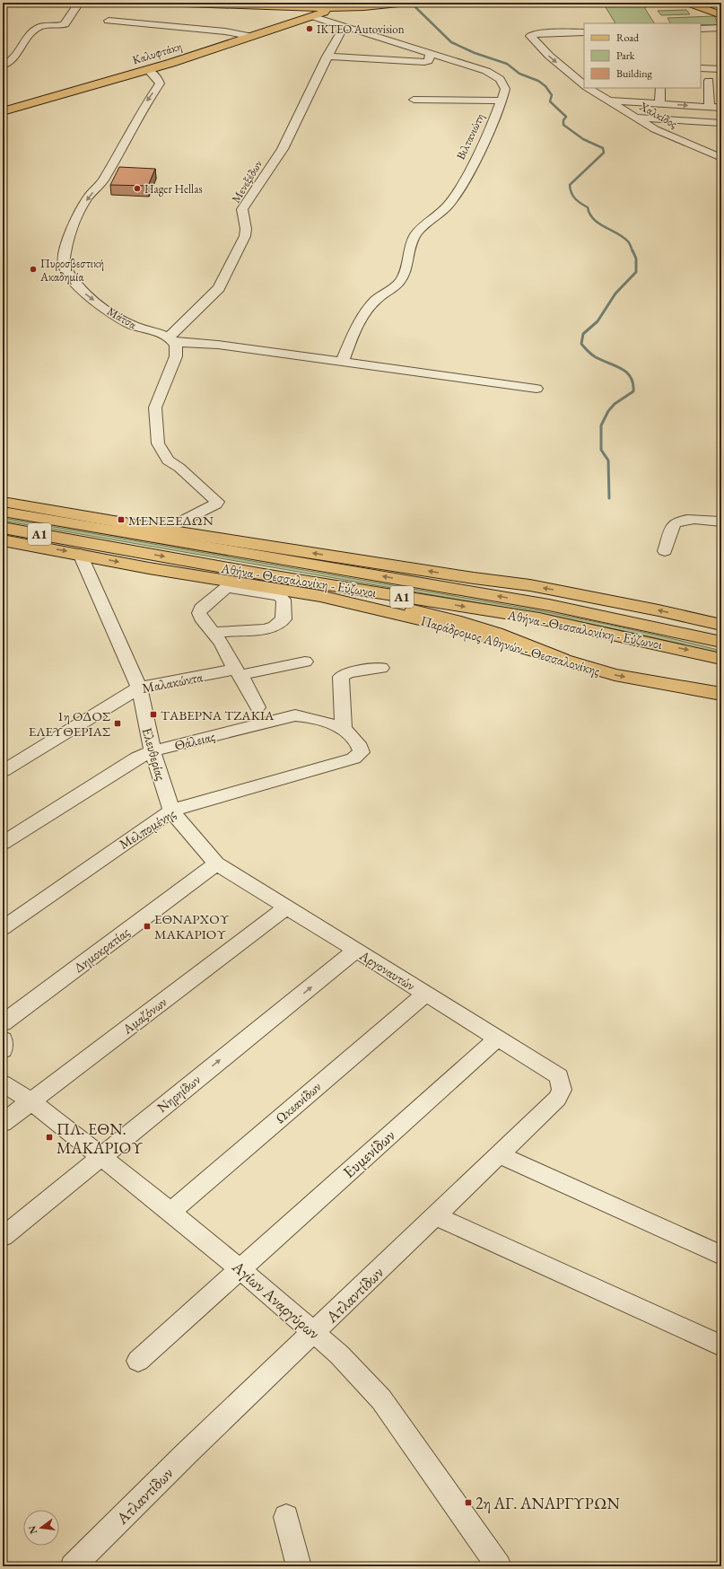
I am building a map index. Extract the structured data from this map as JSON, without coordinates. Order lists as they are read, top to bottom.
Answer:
{
  "streets": {
    "main road": [
      "Καλυφτάκη",
      "Α1",
      "Αθήνα - Θεσσαλονίκη - Εύζωνοι",
      "Παράδρομος Αθηνών - Θεσσαλονίκης"
    ],
    "street": [
      "Χαλκίδος",
      "Βιλτανιώτη",
      "Μενεξέδων",
      "Μάτσα",
      "Μαλακώντα",
      "Θάλειας",
      "Ελευθερίας",
      "Μελπομένης",
      "Δημοκρατίας",
      "Αργοναυτών",
      "Αμαζόνων",
      "Νηρηίδων",
      "Ωκεανίδων",
      "Ευμενίδων",
      "Ατλαντίδων",
      "Αγίων Αναργύρων"
    ]
  },
  "crossings": [
    ["Καλυφτάκη", "Βιλτανιώτη"],
    ["Καλυφτάκη", "Μάτσα"],
    ["Βιλτανιώτη", "Μενεξέδων"],
    ["Μενεξέδων", "Μάτσα"],
    ["Παράδρομος Αθηνών - Θεσσαλονίκης", "Ελευθερίας"],
    ["Μαλακώντα", "Ελευθερίας"],
    ["Θάλειας", "Ελευθερίας"],
    ["Θάλειας", "Μελπομένης"],
    ["Ελευθερίας", "Μελπομένης"],
    ["Ελευθερίας", "Δημοκρατίας"],
    ["Ελευθερίας", "Αργοναυτών"],
    ["Δημοκρατίας", "Αργοναυτών"],
    ["Αργοναυτών", "Αμαζόνων"],
    ["Αργοναυτών", "Νηρηίδων"],
    ["Αργοναυτών", "Ωκεανίδων"],
    ["Αργοναυτών", "Ευμενίδων"],
    ["Αργοναυτών", "Ατλαντίδων"],
    ["Αμαζόνων", "Αγίων Αναργύρων"],
    ["Νηρηίδων", "Αγίων Αναργύρων"],
    ["Ωκεανίδων", "Αγίων Αναργύρων"],
    ["Ευμενίδων", "Αγίων Αναργύρων"],
    ["Ατλαντίδων", "Αγίων Αναργύρων"]
  ],
  "one_way": ["Νηρηίδων"],
  "places": {
    "other": ["ΙΚΤΕΟ Autovision", "Hager Hellas", "Πυροσβεστική Ακαδημία"],
    "transit": [
      "ΜΕΝΕΞΕΔΩΝ",
      "ΤΑΒΕΡΝΑ ΤΖΑΚΙΑ",
      "1η ΟΔΟΣ ΕΛΕΥΘΕΡΙΑΣ",
      "ΕΘΝΑΡΧΟΥ ΜΑΚΑΡΙΟΥ",
      "ΠΛ. ΕΘΝ. ΜΑΚΑΡΙΟΥ",
      "2η ΑΓ. ΑΝΑΡΓΥΡΩΝ"
    ]
  },
  "legend": ["Road", "Park", "Building"],
  "north": "left"
}
